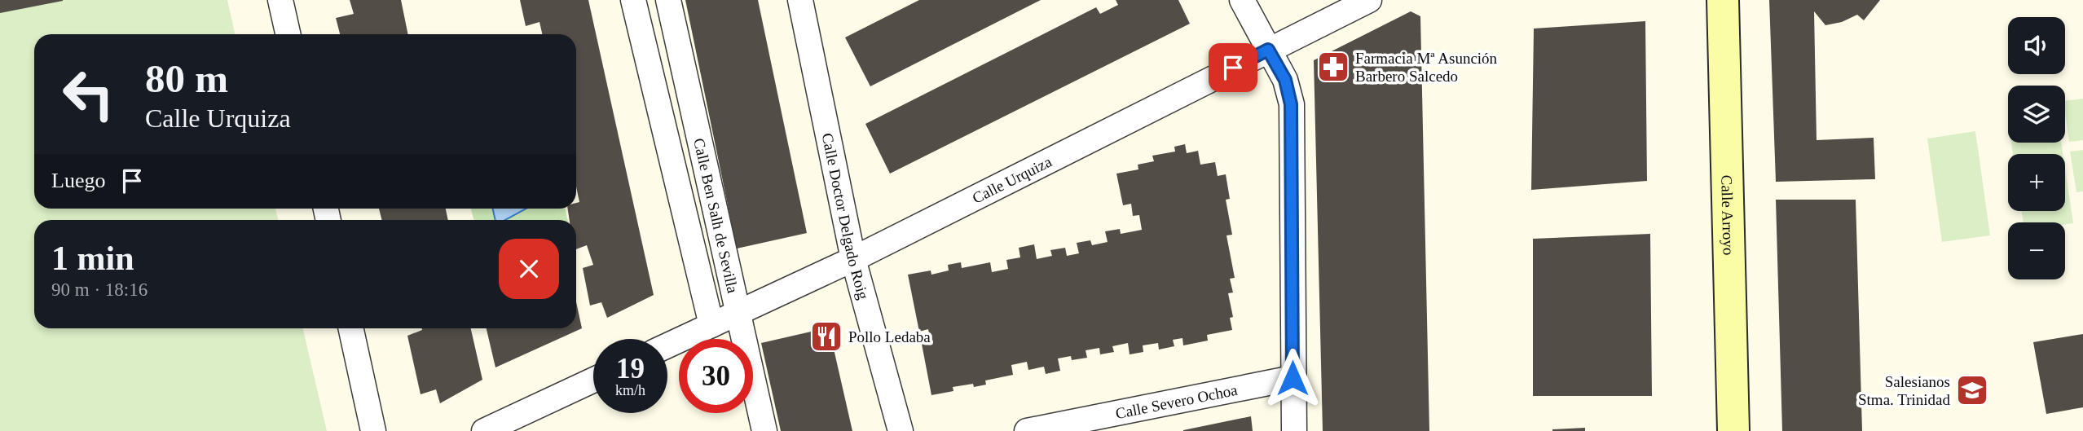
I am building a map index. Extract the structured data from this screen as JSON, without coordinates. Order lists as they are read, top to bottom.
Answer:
{
  "streets": {
    "main road": ["Calle Arroyo"],
    "street": [
      "Calle Urquiza",
      "Calle Ben Salh de Sevilla",
      "Calle Doctor Delgado Roig",
      "Calle Severo Ochoa"
    ]
  },
  "crossings": [
    ["Calle Urquiza", "Calle Ben Salh de Sevilla"],
    ["Calle Urquiza", "Calle Doctor Delgado Roig"]
  ],
  "places": {
    "pharmacy": ["Farmacia Mª Asunción Barbero Salcedo"],
    "restaurant": ["Pollo Ledaba"],
    "school or university": ["Salesianos Stma. Trinidad"]
  },
  "page": {
    "map_buttons": ["+", "−"],
    "turn": ["80 m", "Calle Urquiza"],
    "then": "Luego",
    "heading": ["1 min", "90 m · 18:16"],
    "speed": "19 km/h",
    "limit": "30"
  }
}
